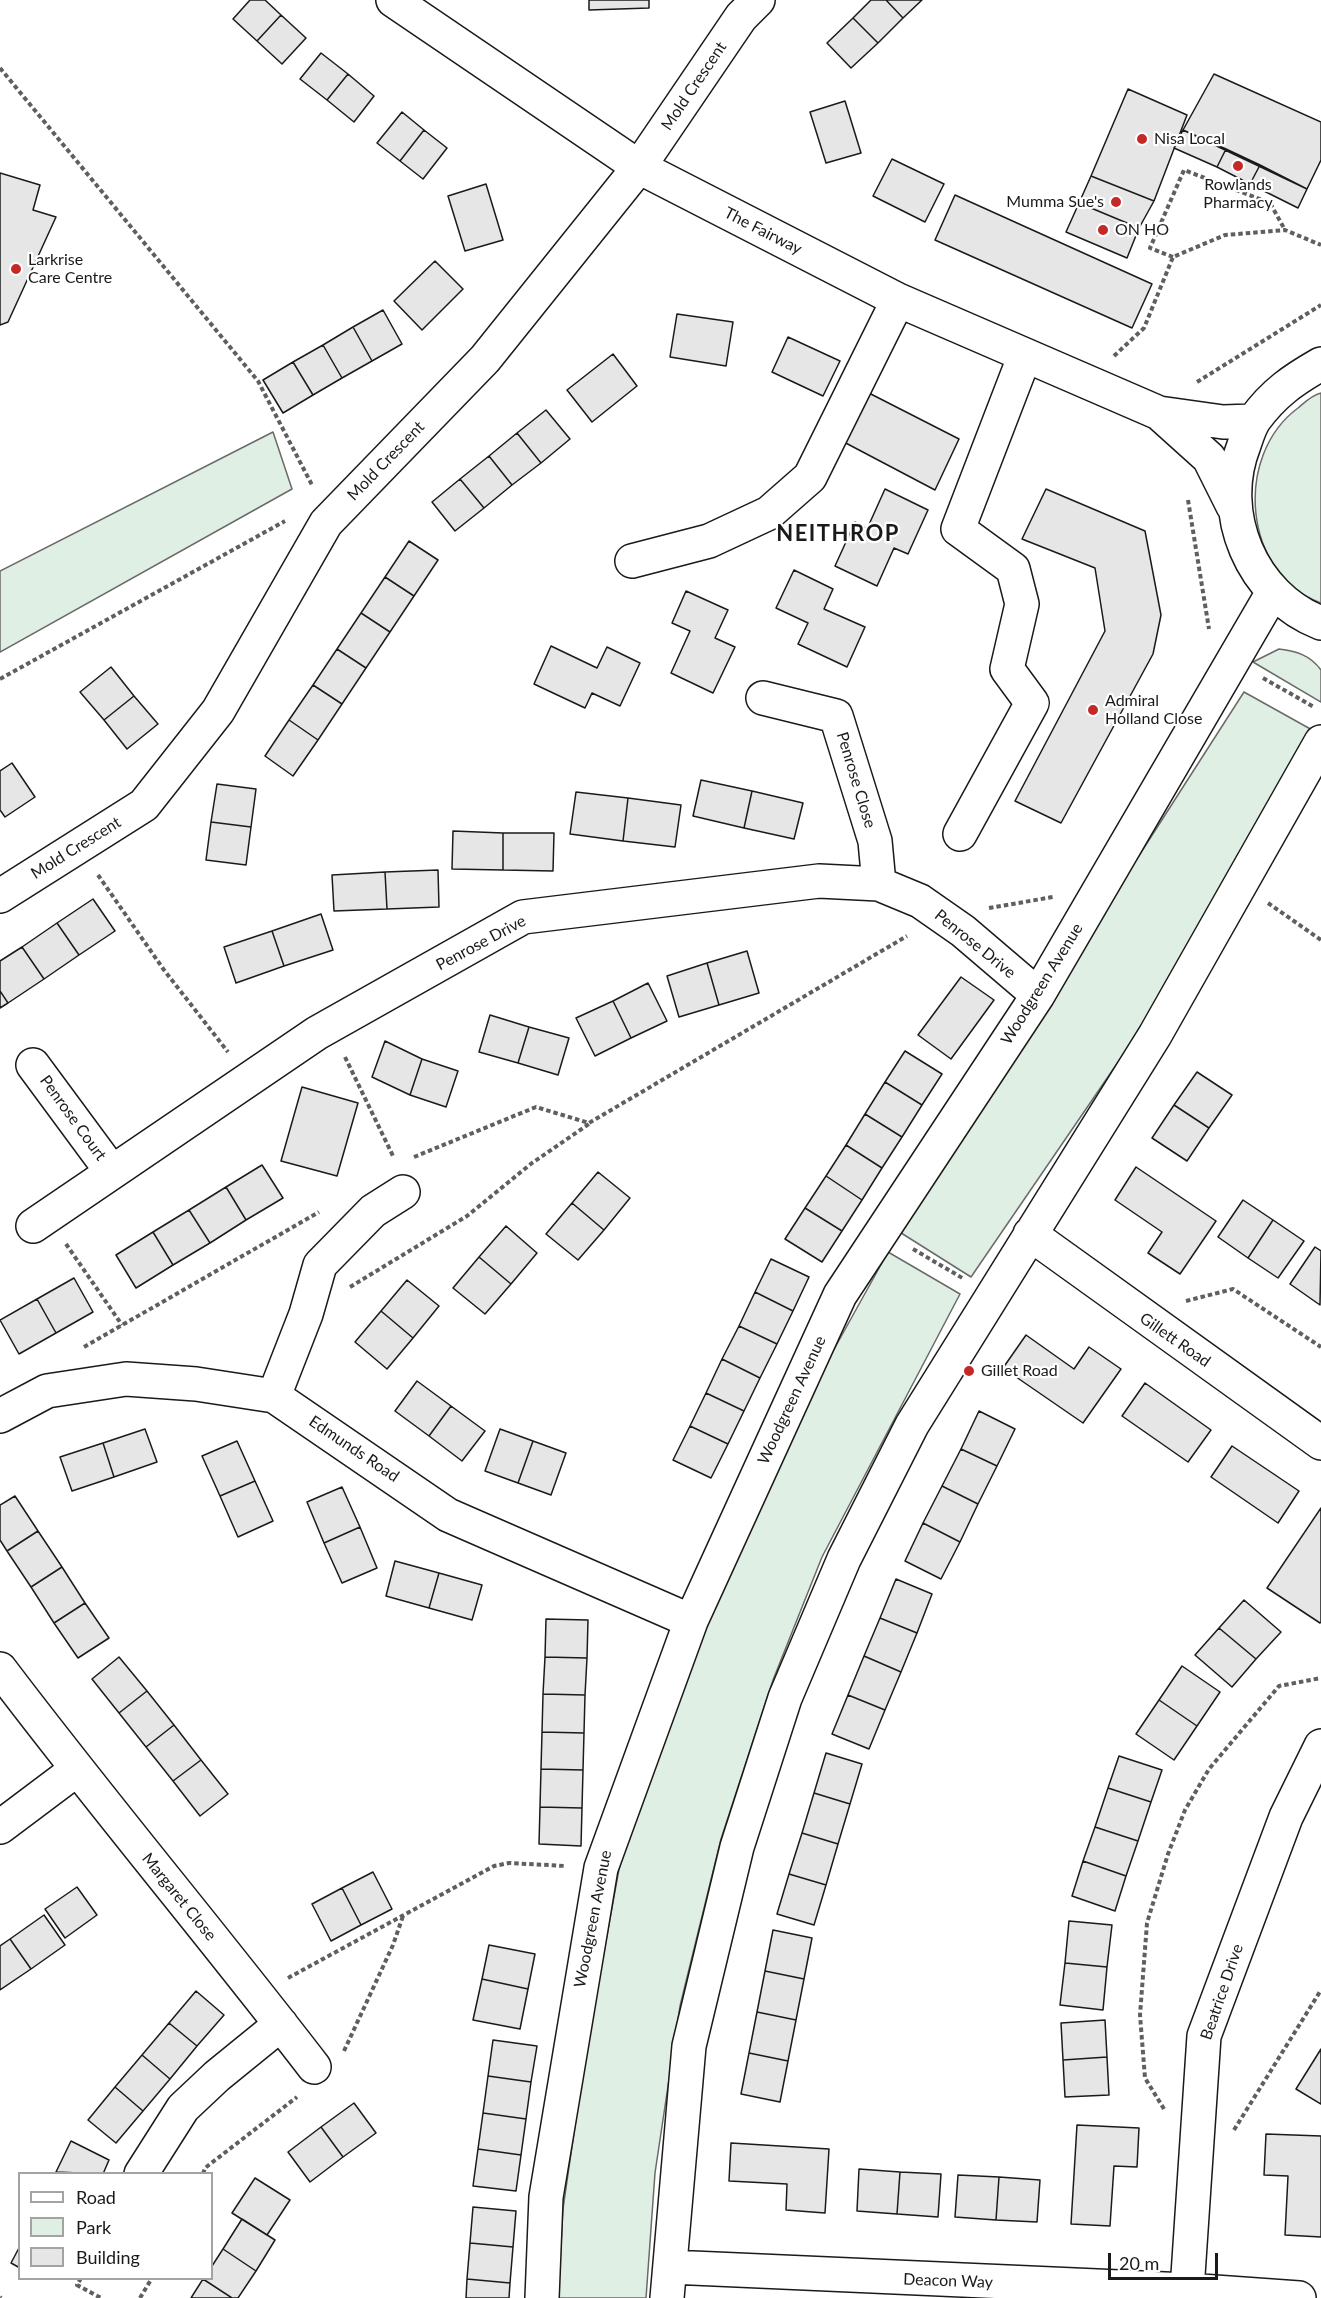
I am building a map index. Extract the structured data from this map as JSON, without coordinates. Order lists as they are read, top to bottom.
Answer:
{
  "streets": {
    "street": [
      "Mold Crescent",
      "The Fairway",
      "Penrose Close",
      "Penrose Drive",
      "Woodgreen Avenue",
      "Penrose Court",
      "Gillett Road",
      "Edmunds Road",
      "Margaret Close",
      "Beatrice Drive",
      "Deacon Way"
    ]
  },
  "crossings": [
    ["Mold Crescent", "The Fairway"],
    ["Penrose Close", "Penrose Drive"],
    ["Penrose Drive", "Woodgreen Avenue"],
    ["Penrose Drive", "Penrose Court"],
    ["Woodgreen Avenue", "Edmunds Road"],
    ["Beatrice Drive", "Deacon Way"]
  ],
  "districts": ["NEITHROP"],
  "places": [
    "Nisa Local",
    "Rowlands Pharmacy",
    "Mumma Sue's",
    "ON HO",
    "Larkrise Care Centre",
    "Admiral Holland Close",
    "Gillet Road"
  ],
  "legend": ["Road", "Park", "Building"],
  "scale_bar": "20 m"
}
